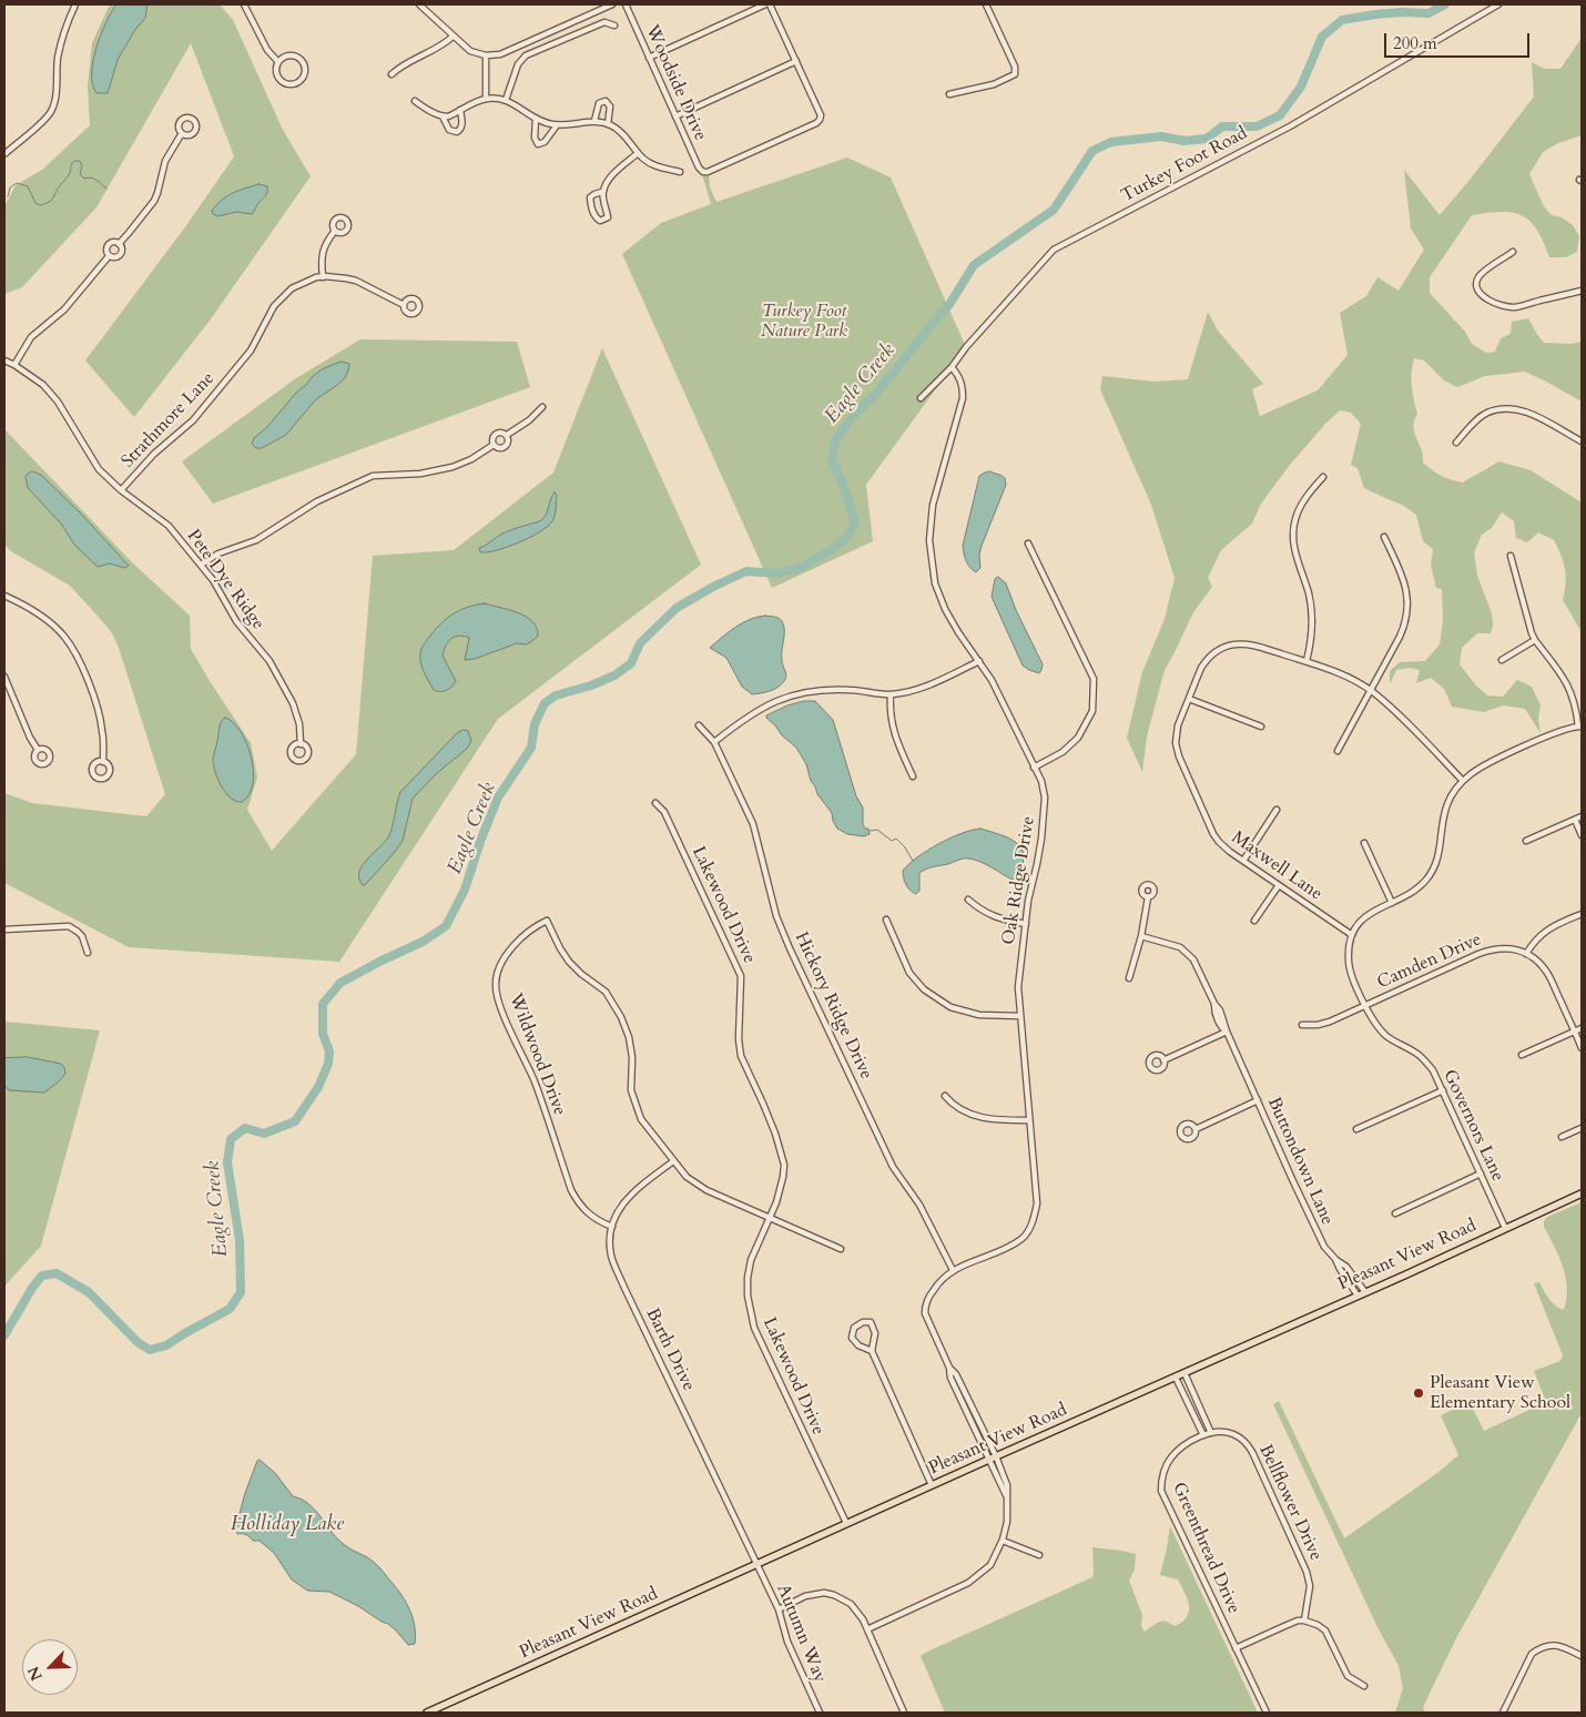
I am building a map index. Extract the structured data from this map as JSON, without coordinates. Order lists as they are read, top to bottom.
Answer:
{
  "streets": {
    "main road": ["Pleasant View Road"],
    "street": [
      "Woodside Drive",
      "Turkey Foot Road",
      "Strathmore Lane",
      "Pete Dye Ridge",
      "Maxwell Lane",
      "Oak Ridge Drive",
      "Lakewood Drive",
      "Camden Drive",
      "Hickory Ridge Drive",
      "Wildwood Drive",
      "Governors Lane",
      "Buttondown Lane",
      "Barth Drive",
      "Bellflower Drive",
      "Greenthread Drive",
      "Autumn Way"
    ]
  },
  "crossings": [
    ["Turkey Foot Road", "Oak Ridge Drive"],
    ["Strathmore Lane", "Pete Dye Ridge"],
    ["Maxwell Lane", "Governors Lane"],
    ["Oak Ridge Drive", "Hickory Ridge Drive"],
    ["Oak Ridge Drive", "Pleasant View Road"],
    ["Lakewood Drive", "Wildwood Drive"],
    ["Lakewood Drive", "Pleasant View Road"],
    ["Camden Drive", "Governors Lane"],
    ["Wildwood Drive", "Barth Drive"],
    ["Governors Lane", "Pleasant View Road"],
    ["Buttondown Lane", "Pleasant View Road"],
    ["Pleasant View Road", "Barth Drive"],
    ["Pleasant View Road", "Autumn Way"],
    ["Barth Drive", "Autumn Way"],
    ["Bellflower Drive", "Greenthread Drive"]
  ],
  "water": ["Eagle Creek", "Holliday Lake"],
  "parks": ["Turkey Foot Nature Park"],
  "places": ["Pleasant View Elementary School"],
  "scale_bar": "200 m",
  "north": "bottom left"
}
